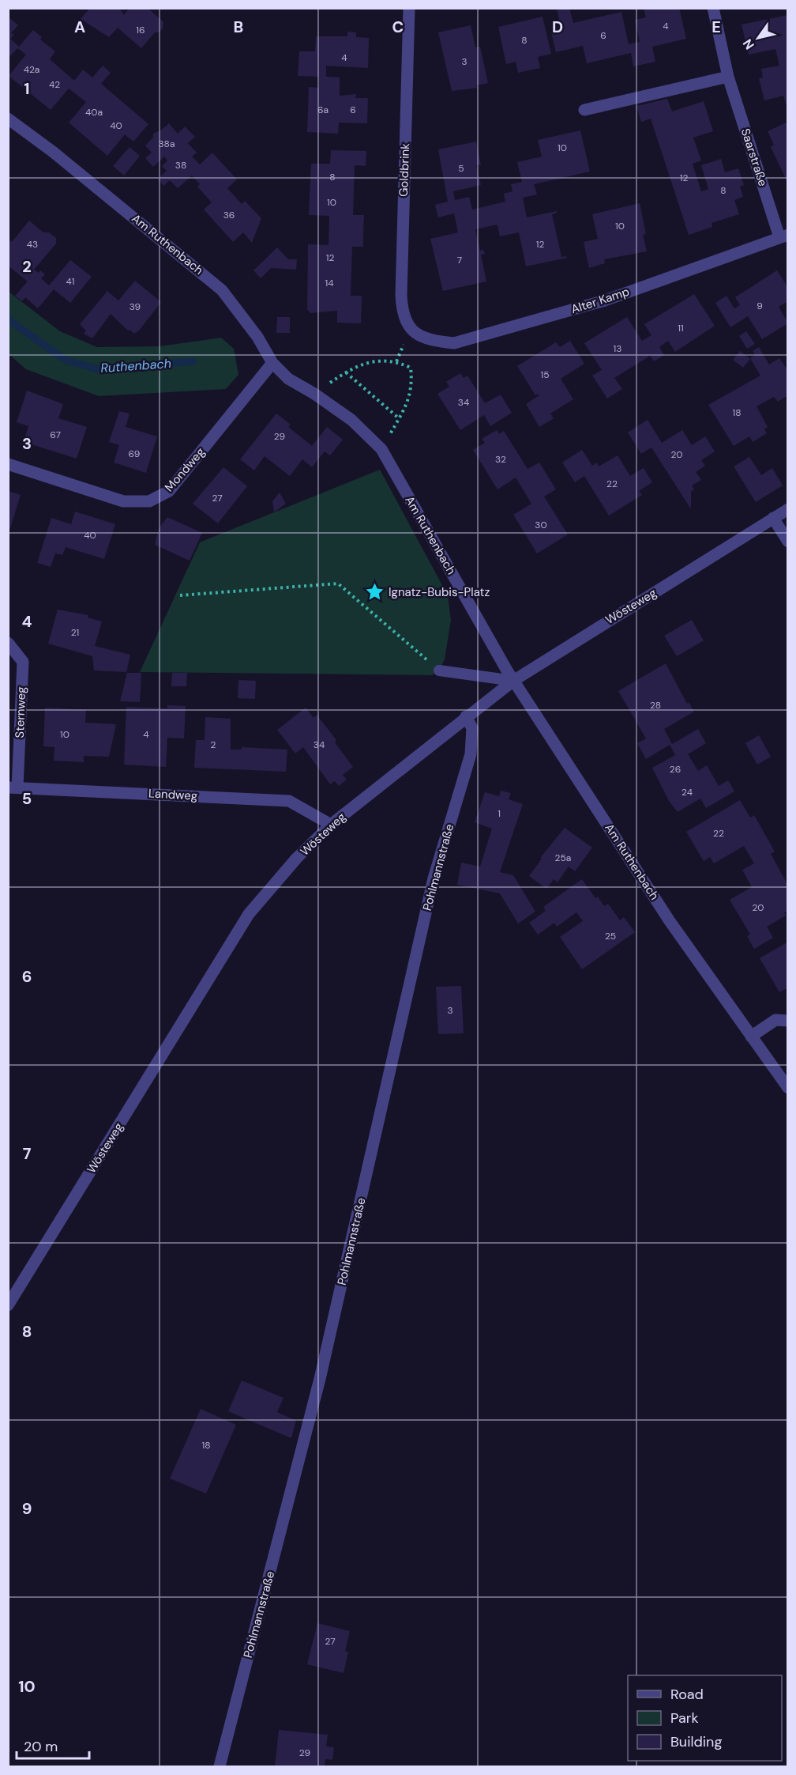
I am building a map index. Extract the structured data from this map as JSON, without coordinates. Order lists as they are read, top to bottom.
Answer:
{
  "streets": {
    "street": [
      "Saarstraße",
      "Goldbrink",
      "Am Ruthenbach",
      "Alter Kamp",
      "Mondweg",
      "Wösteweg",
      "Sternweg",
      "Landweg",
      "Pohlmannstraße"
    ]
  },
  "crossings": [
    ["Saarstraße", "Alter Kamp"],
    ["Goldbrink", "Alter Kamp"],
    ["Am Ruthenbach", "Mondweg"],
    ["Am Ruthenbach", "Wösteweg"],
    ["Wösteweg", "Landweg"],
    ["Wösteweg", "Pohlmannstraße"],
    ["Sternweg", "Landweg"]
  ],
  "water": ["Ruthenbach"],
  "places": {
    "place": ["Ignatz-Bubis-Platz"]
  },
  "house_numbers": [
    "4",
    "16",
    "6",
    "8",
    "4",
    "3",
    "42a",
    "42",
    "6a",
    "6",
    "40a",
    "40",
    "38a",
    "10",
    "38",
    "5",
    "8",
    "12",
    "8",
    "10",
    "36",
    "10",
    "43",
    "12",
    "12",
    "7",
    "41",
    "14",
    "9",
    "39",
    "11",
    "13",
    "15",
    "34",
    "18",
    "67",
    "29",
    "69",
    "20",
    "32",
    "22",
    "27",
    "30",
    "40",
    "21",
    "28",
    "10",
    "4",
    "2",
    "34",
    "26",
    "24",
    "1",
    "22",
    "25a",
    "20",
    "25",
    "3",
    "18",
    "27",
    "29"
  ],
  "legend": ["Road", "Park", "Building"],
  "scale_bar": "20 m",
  "north": "bottom left",
  "grid": {
    "columns": [
      "A",
      "B",
      "C",
      "D",
      "E"
    ],
    "rows": [
      "1",
      "2",
      "3",
      "4",
      "5",
      "6",
      "7",
      "8",
      "9",
      "10"
    ]
  }
}
